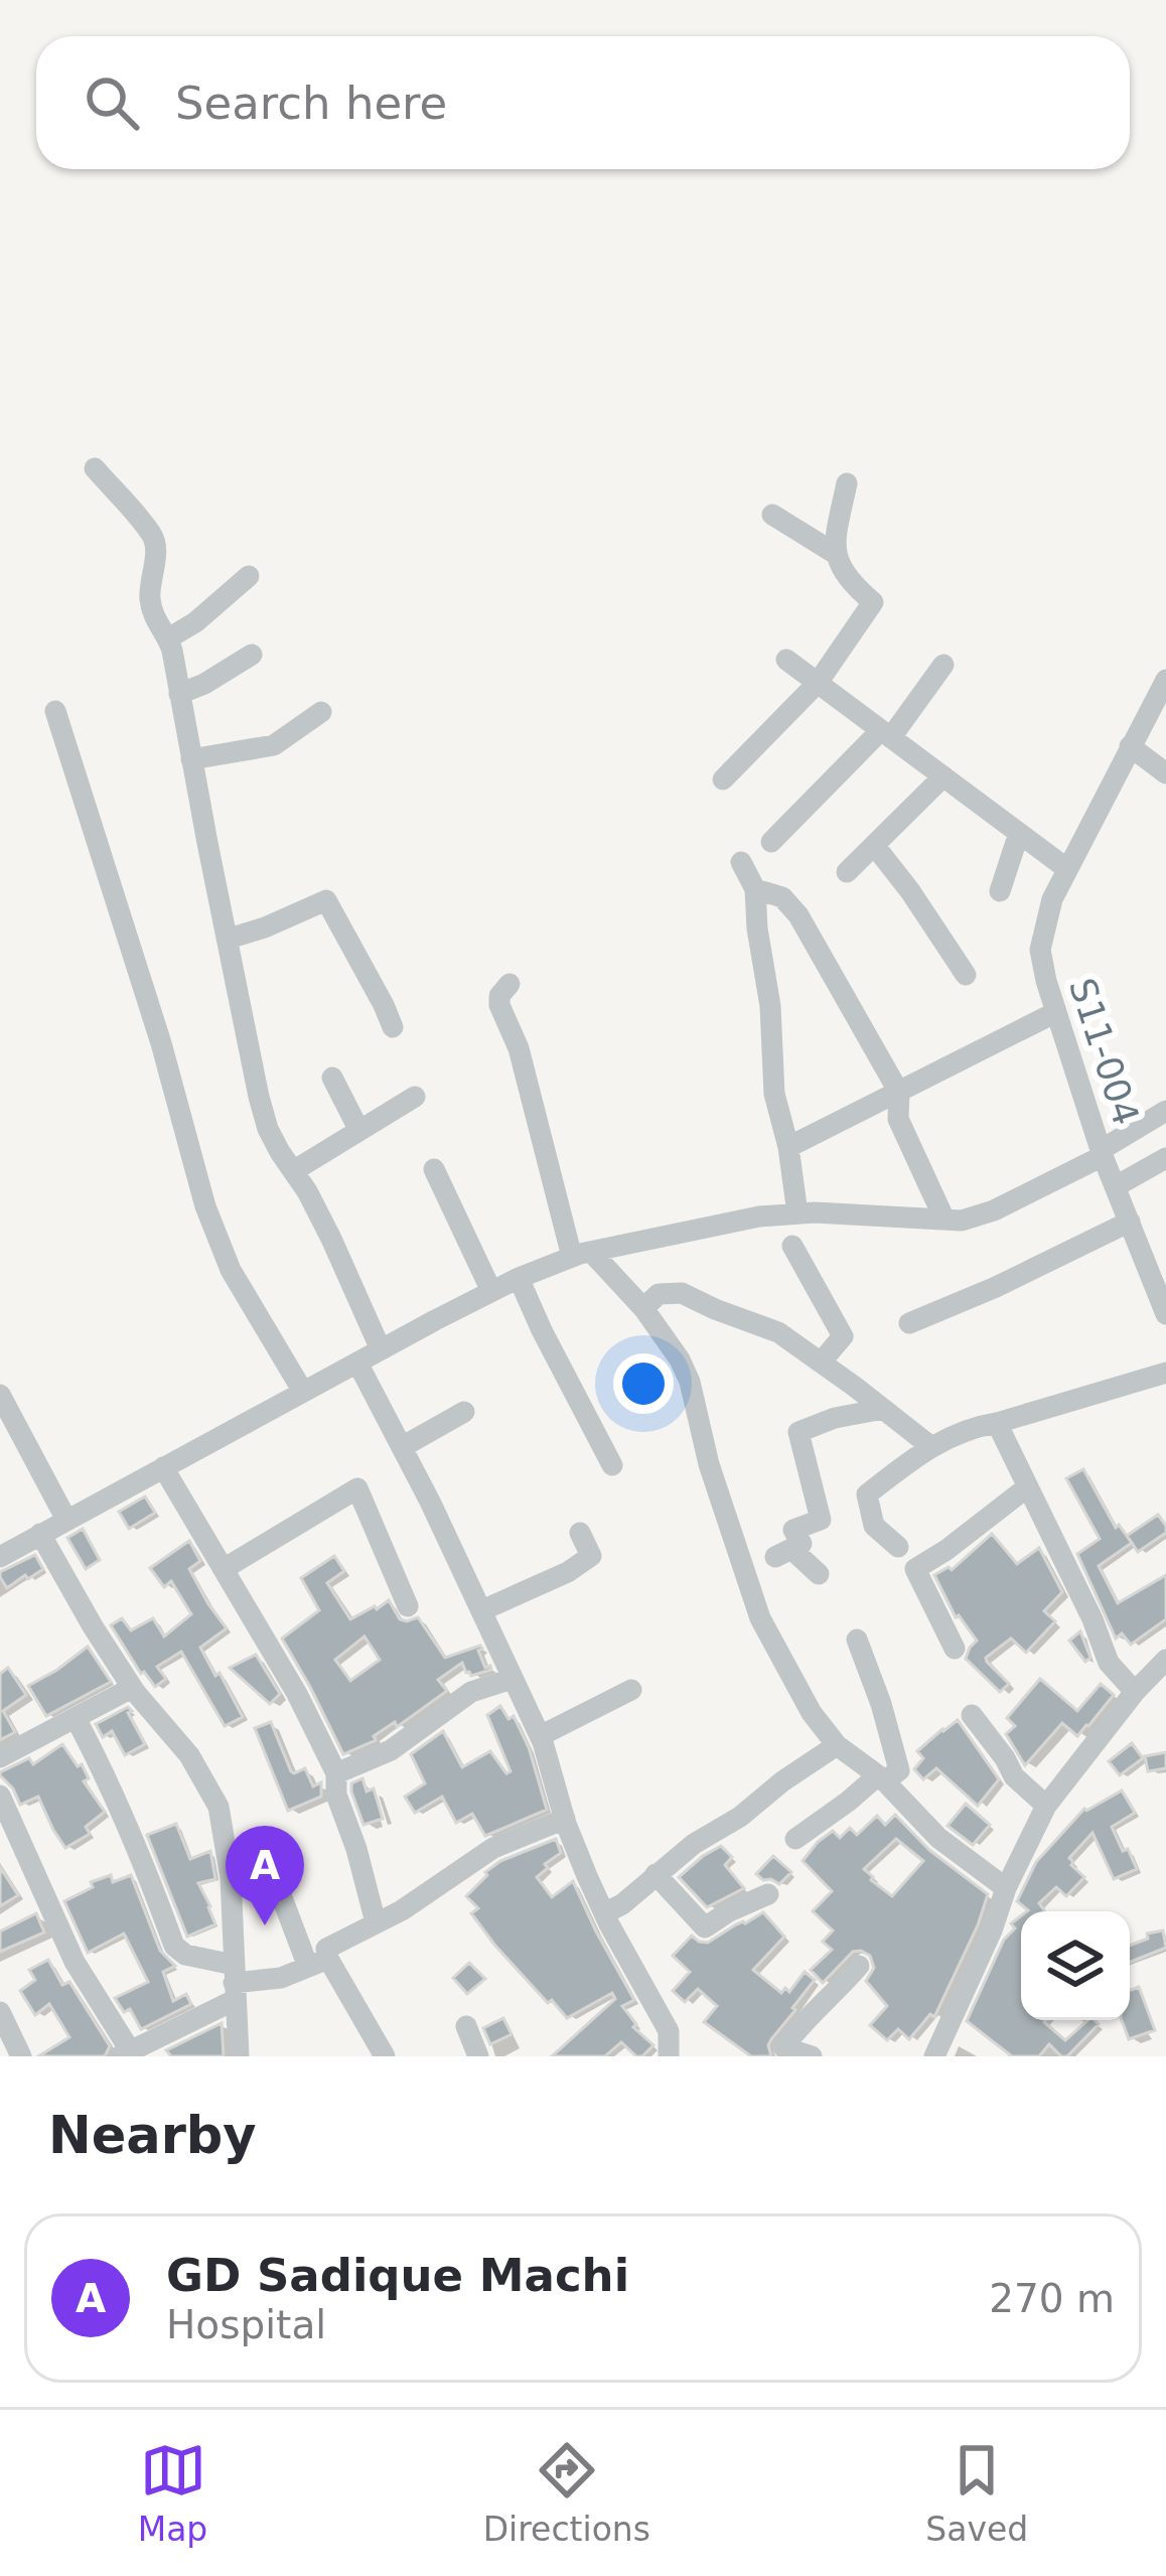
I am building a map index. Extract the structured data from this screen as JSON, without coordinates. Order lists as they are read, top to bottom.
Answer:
{
  "streets": {
    "street": ["S11-004"]
  },
  "page": {
    "search": "Search here",
    "pins": "A",
    "heading": "Nearby",
    "list": [
      {
        "mark": "A",
        "name": "GD Sadique Machi",
        "note": "Hospital",
        "value": "270 m"
      }
    ],
    "nav": ["Map", "Directions", "Saved"]
  }
}
